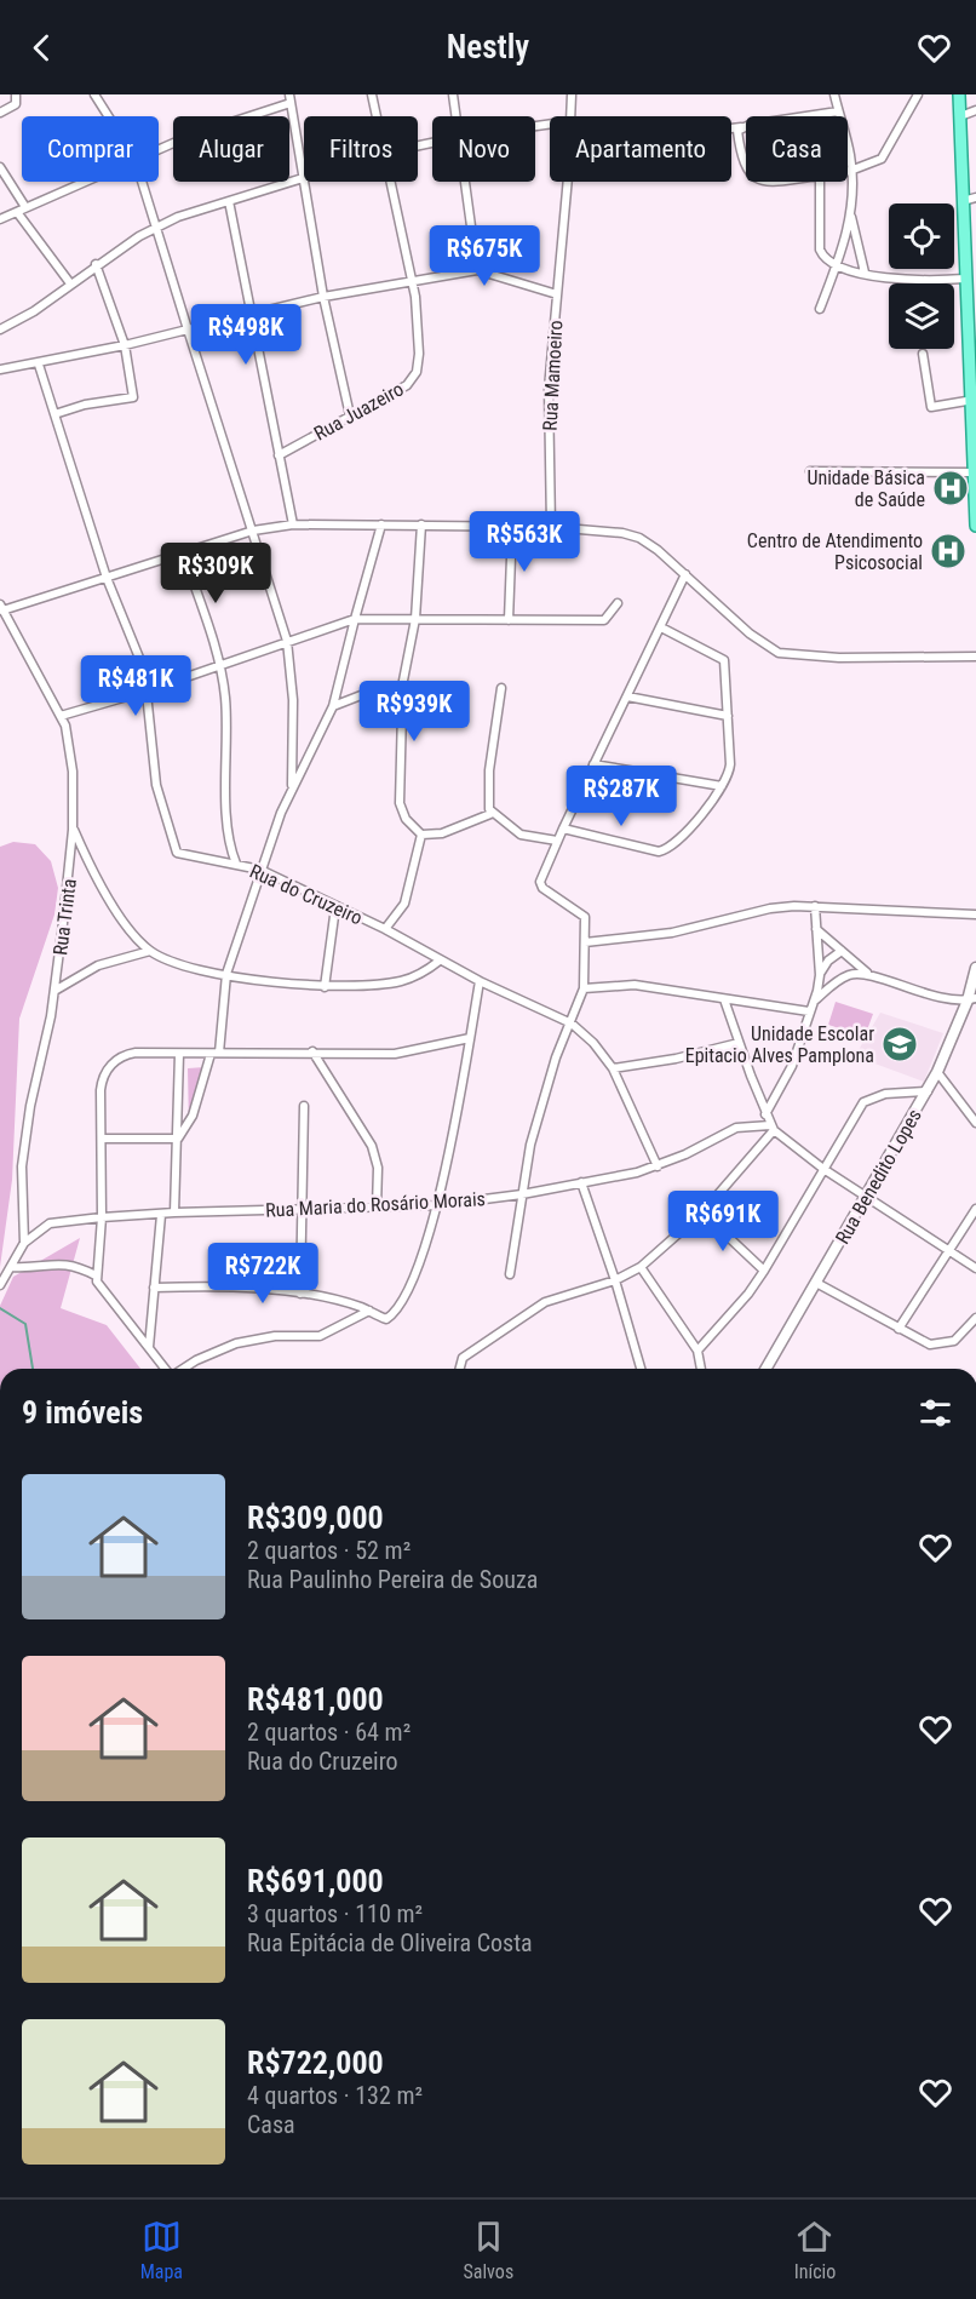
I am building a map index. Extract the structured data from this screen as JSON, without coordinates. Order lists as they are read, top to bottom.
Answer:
{
  "streets": {
    "main road": ["Rua Benedito Lopes"],
    "street": [
      "Rua Mamoeiro",
      "Rua Juazeiro",
      "Rua do Cruzeiro",
      "Rua Trinta",
      "Rua Maria do Rosário Morais"
    ]
  },
  "crossings": [
    ["Rua do Cruzeiro", "Rua Maria do Rosário Morais"],
    ["Rua Trinta", "Rua Maria do Rosário Morais"]
  ],
  "places": {
    "hospital": ["Unidade Básica de Saúde", "Centro de Atendimento Psicosocial"],
    "school or university": ["Unidade Escolar Epitacio Alves Pamplona"]
  },
  "page": {
    "header": "Nestly",
    "chip": [
      "Comprar",
      "Alugar",
      "Filtros",
      "Novo",
      "Apartamento",
      "Casa"
    ],
    "price": [
      "R$675K",
      "R$498K",
      "R$563K",
      "R$309K",
      "R$481K",
      "R$939K",
      "R$287K",
      "R$691K",
      "R$722K"
    ],
    "heading": "9 imóveis",
    "list": [
      {
        "name": "R$309,000",
        "note": "2 quartos · 52 m² · Rua Paulinho Pereira de Souza"
      },
      {
        "name": "R$481,000",
        "note": "2 quartos · 64 m² · Rua do Cruzeiro"
      },
      {
        "name": "R$691,000",
        "note": "3 quartos · 110 m² · Rua Epitácia de Oliveira Costa"
      },
      {
        "name": "R$722,000",
        "note": "4 quartos · 132 m² · Casa"
      }
    ],
    "tabs": ["Mapa", "Salvos", "Início"]
  }
}
